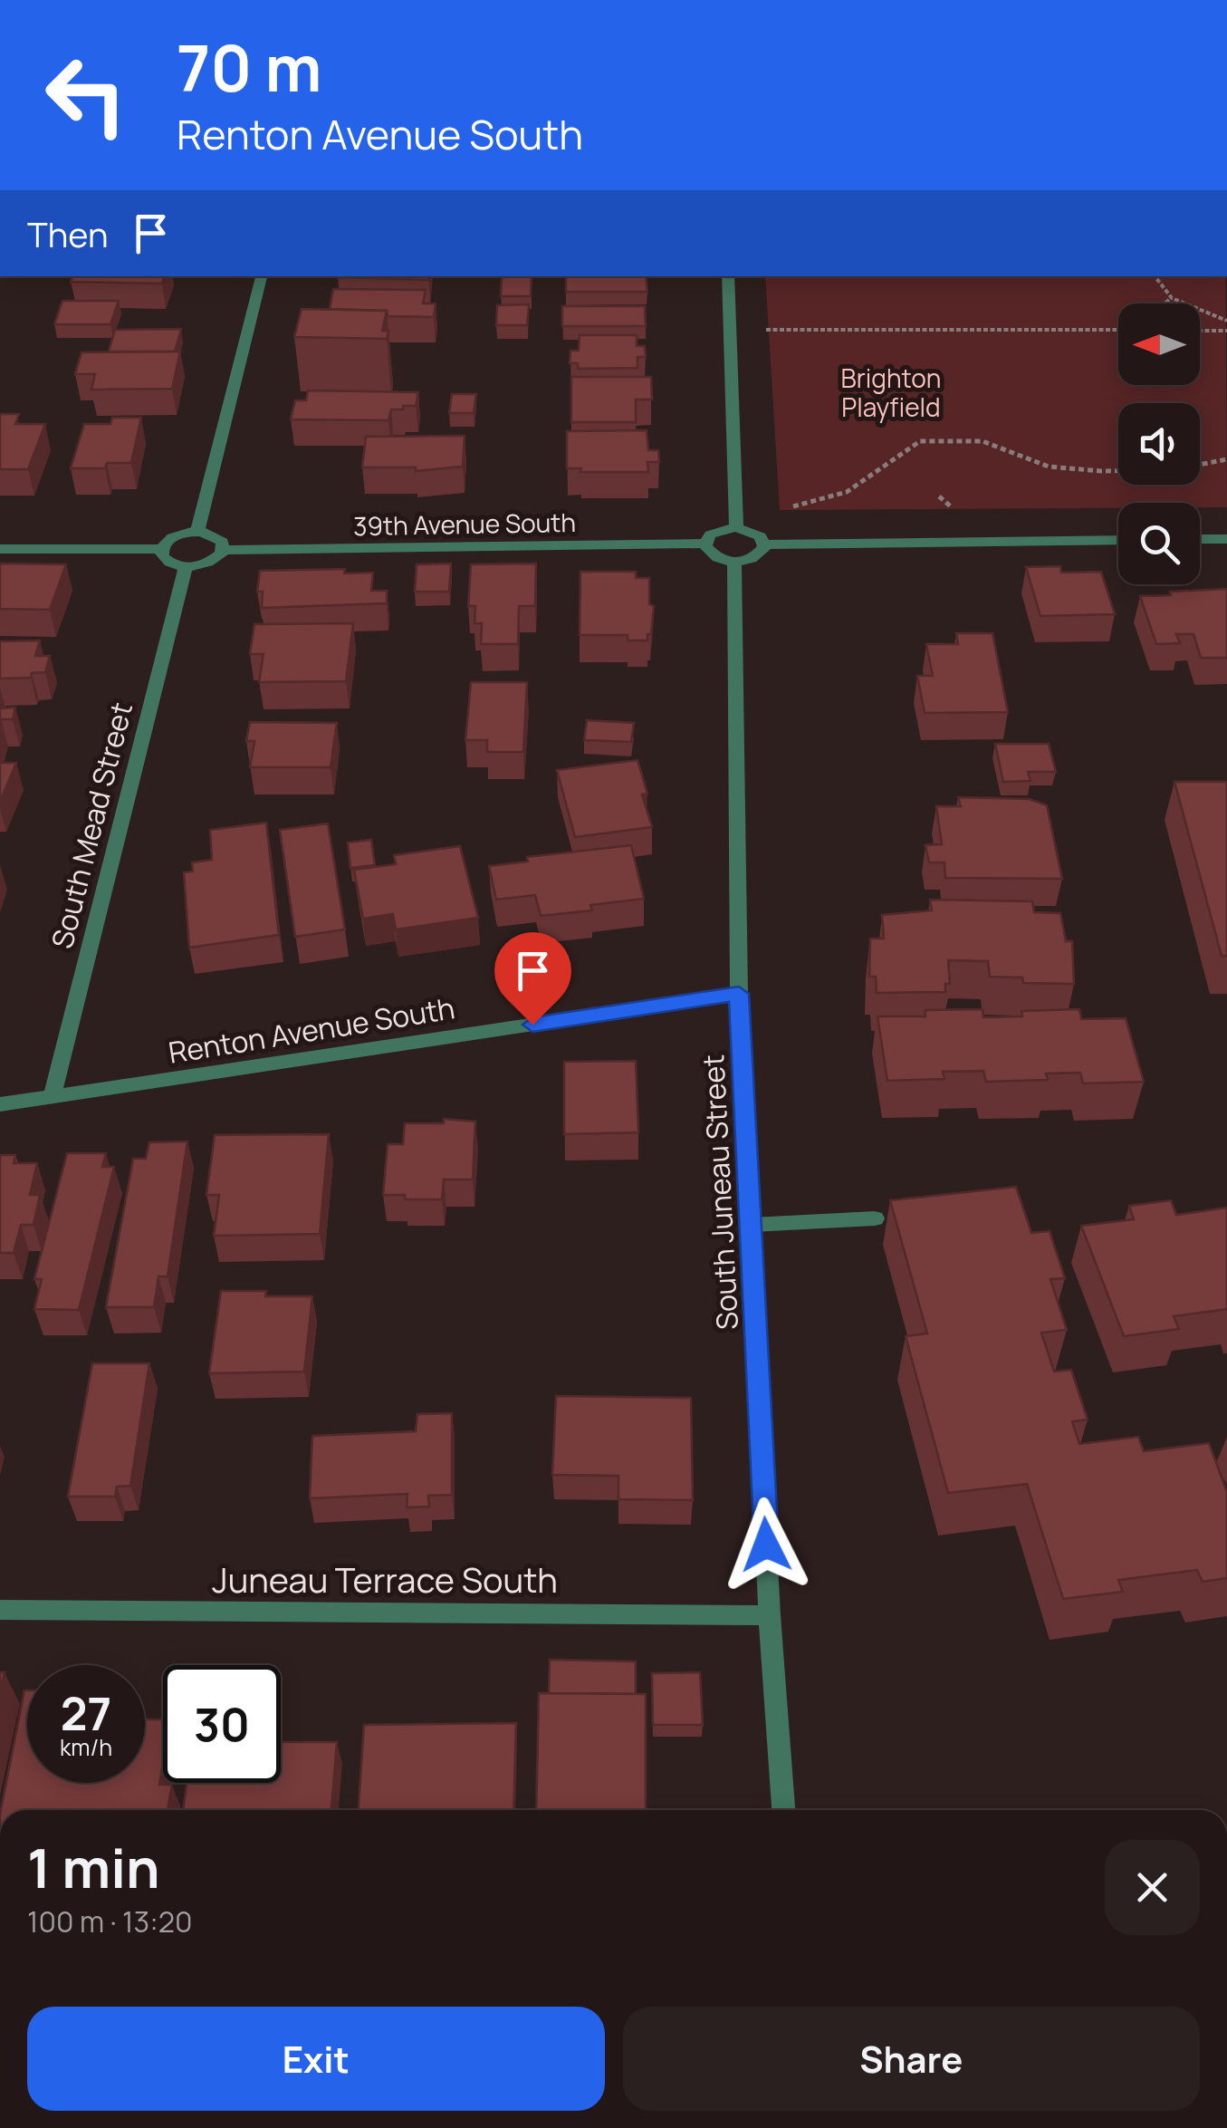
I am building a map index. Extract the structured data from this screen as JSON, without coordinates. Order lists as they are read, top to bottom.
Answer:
{
  "streets": {
    "street": [
      "39th Avenue South",
      "South Mead Street",
      "Renton Avenue South",
      "South Juneau Street",
      "Juneau Terrace South"
    ]
  },
  "crossings": [
    ["South Mead Street", "Renton Avenue South"],
    ["Renton Avenue South", "South Juneau Street"],
    ["South Juneau Street", "Juneau Terrace South"]
  ],
  "parks": ["Brighton Playfield"],
  "north": "left",
  "page": {
    "turn": ["70 m", "Renton Avenue South"],
    "then": "Then",
    "speed": "27 km/h",
    "limit": "30",
    "heading": ["1 min", "100 m · 13:20"],
    "buttons": ["Exit", "Share"]
  }
}
